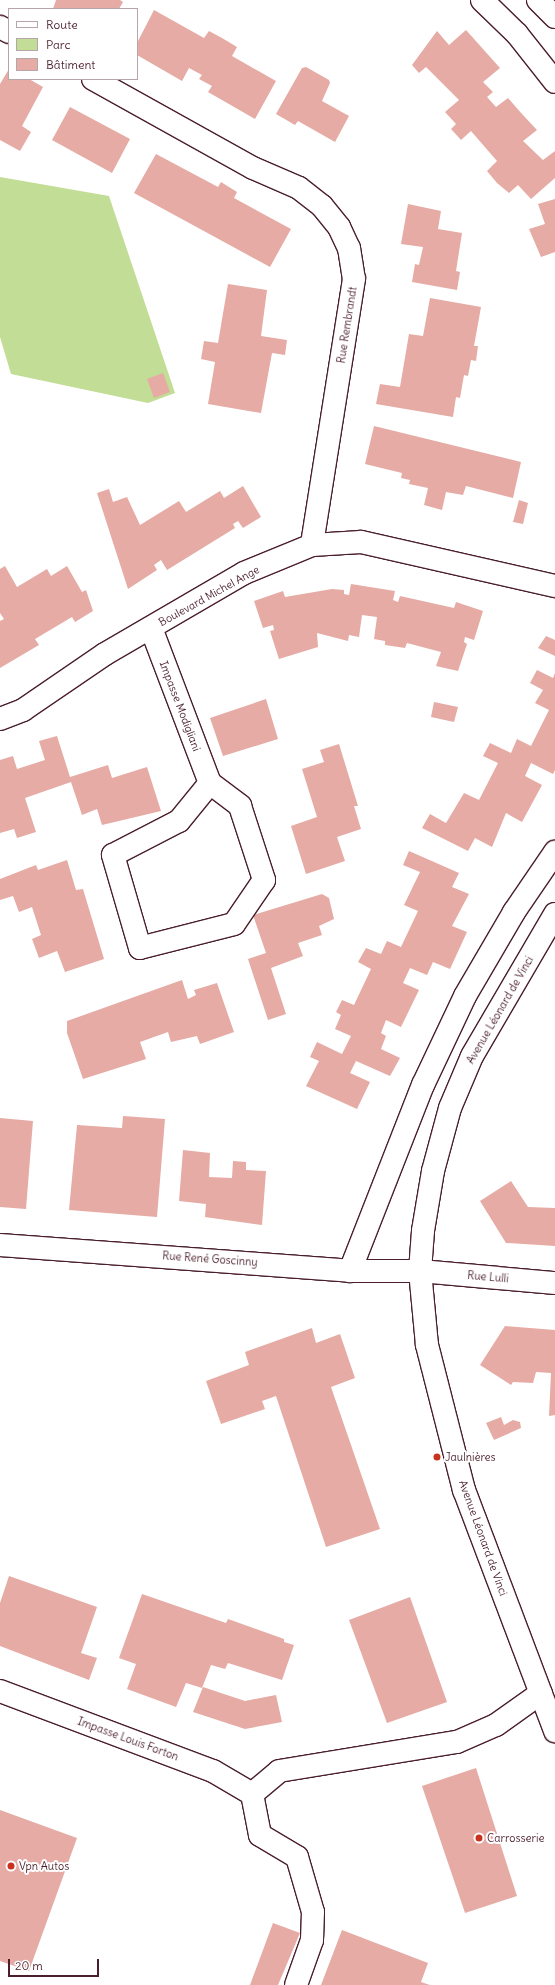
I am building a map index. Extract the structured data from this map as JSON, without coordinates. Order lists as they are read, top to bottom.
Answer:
{
  "streets": {
    "street": [
      "Rue Rembrandt",
      "Boulevard Michel Ange",
      "Impasse Modigliani",
      "Avenue Léonard de Vinci",
      "Rue René Goscinny",
      "Rue Lulli",
      "Impasse Louis Forton"
    ]
  },
  "crossings": [
    ["Rue Rembrandt", "Boulevard Michel Ange"],
    ["Boulevard Michel Ange", "Impasse Modigliani"],
    ["Avenue Léonard de Vinci", "Rue René Goscinny"],
    ["Avenue Léonard de Vinci", "Rue Lulli"],
    ["Rue René Goscinny", "Rue Lulli"]
  ],
  "places": ["Jaulnières", "Carrosserie", "Vpn Autos"],
  "legend": ["Route", "Parc", "Bâtiment"],
  "scale_bar": "20 m"
}
